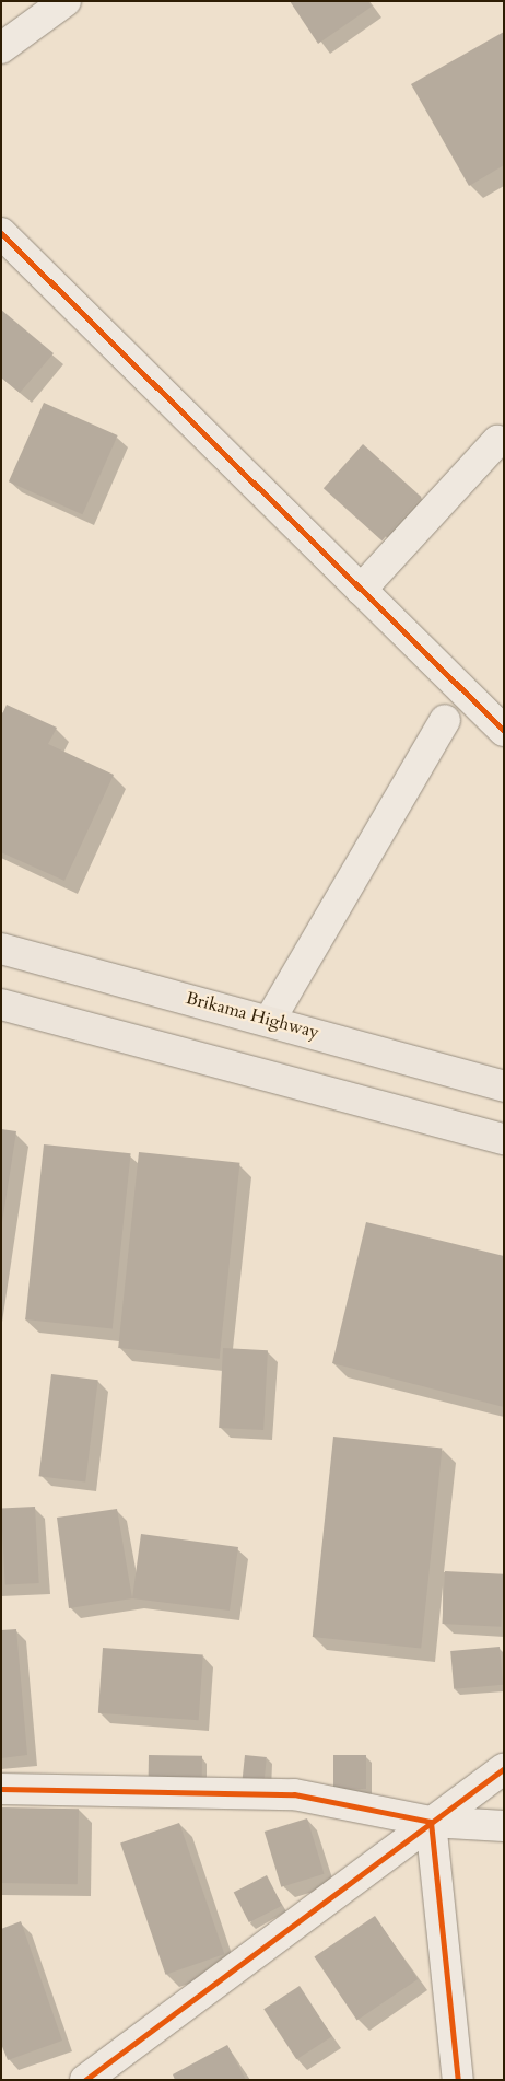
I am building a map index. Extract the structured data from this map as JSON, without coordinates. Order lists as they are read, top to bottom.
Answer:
{
  "streets": {
    "highway": ["Brikama Highway"]
  }
}
